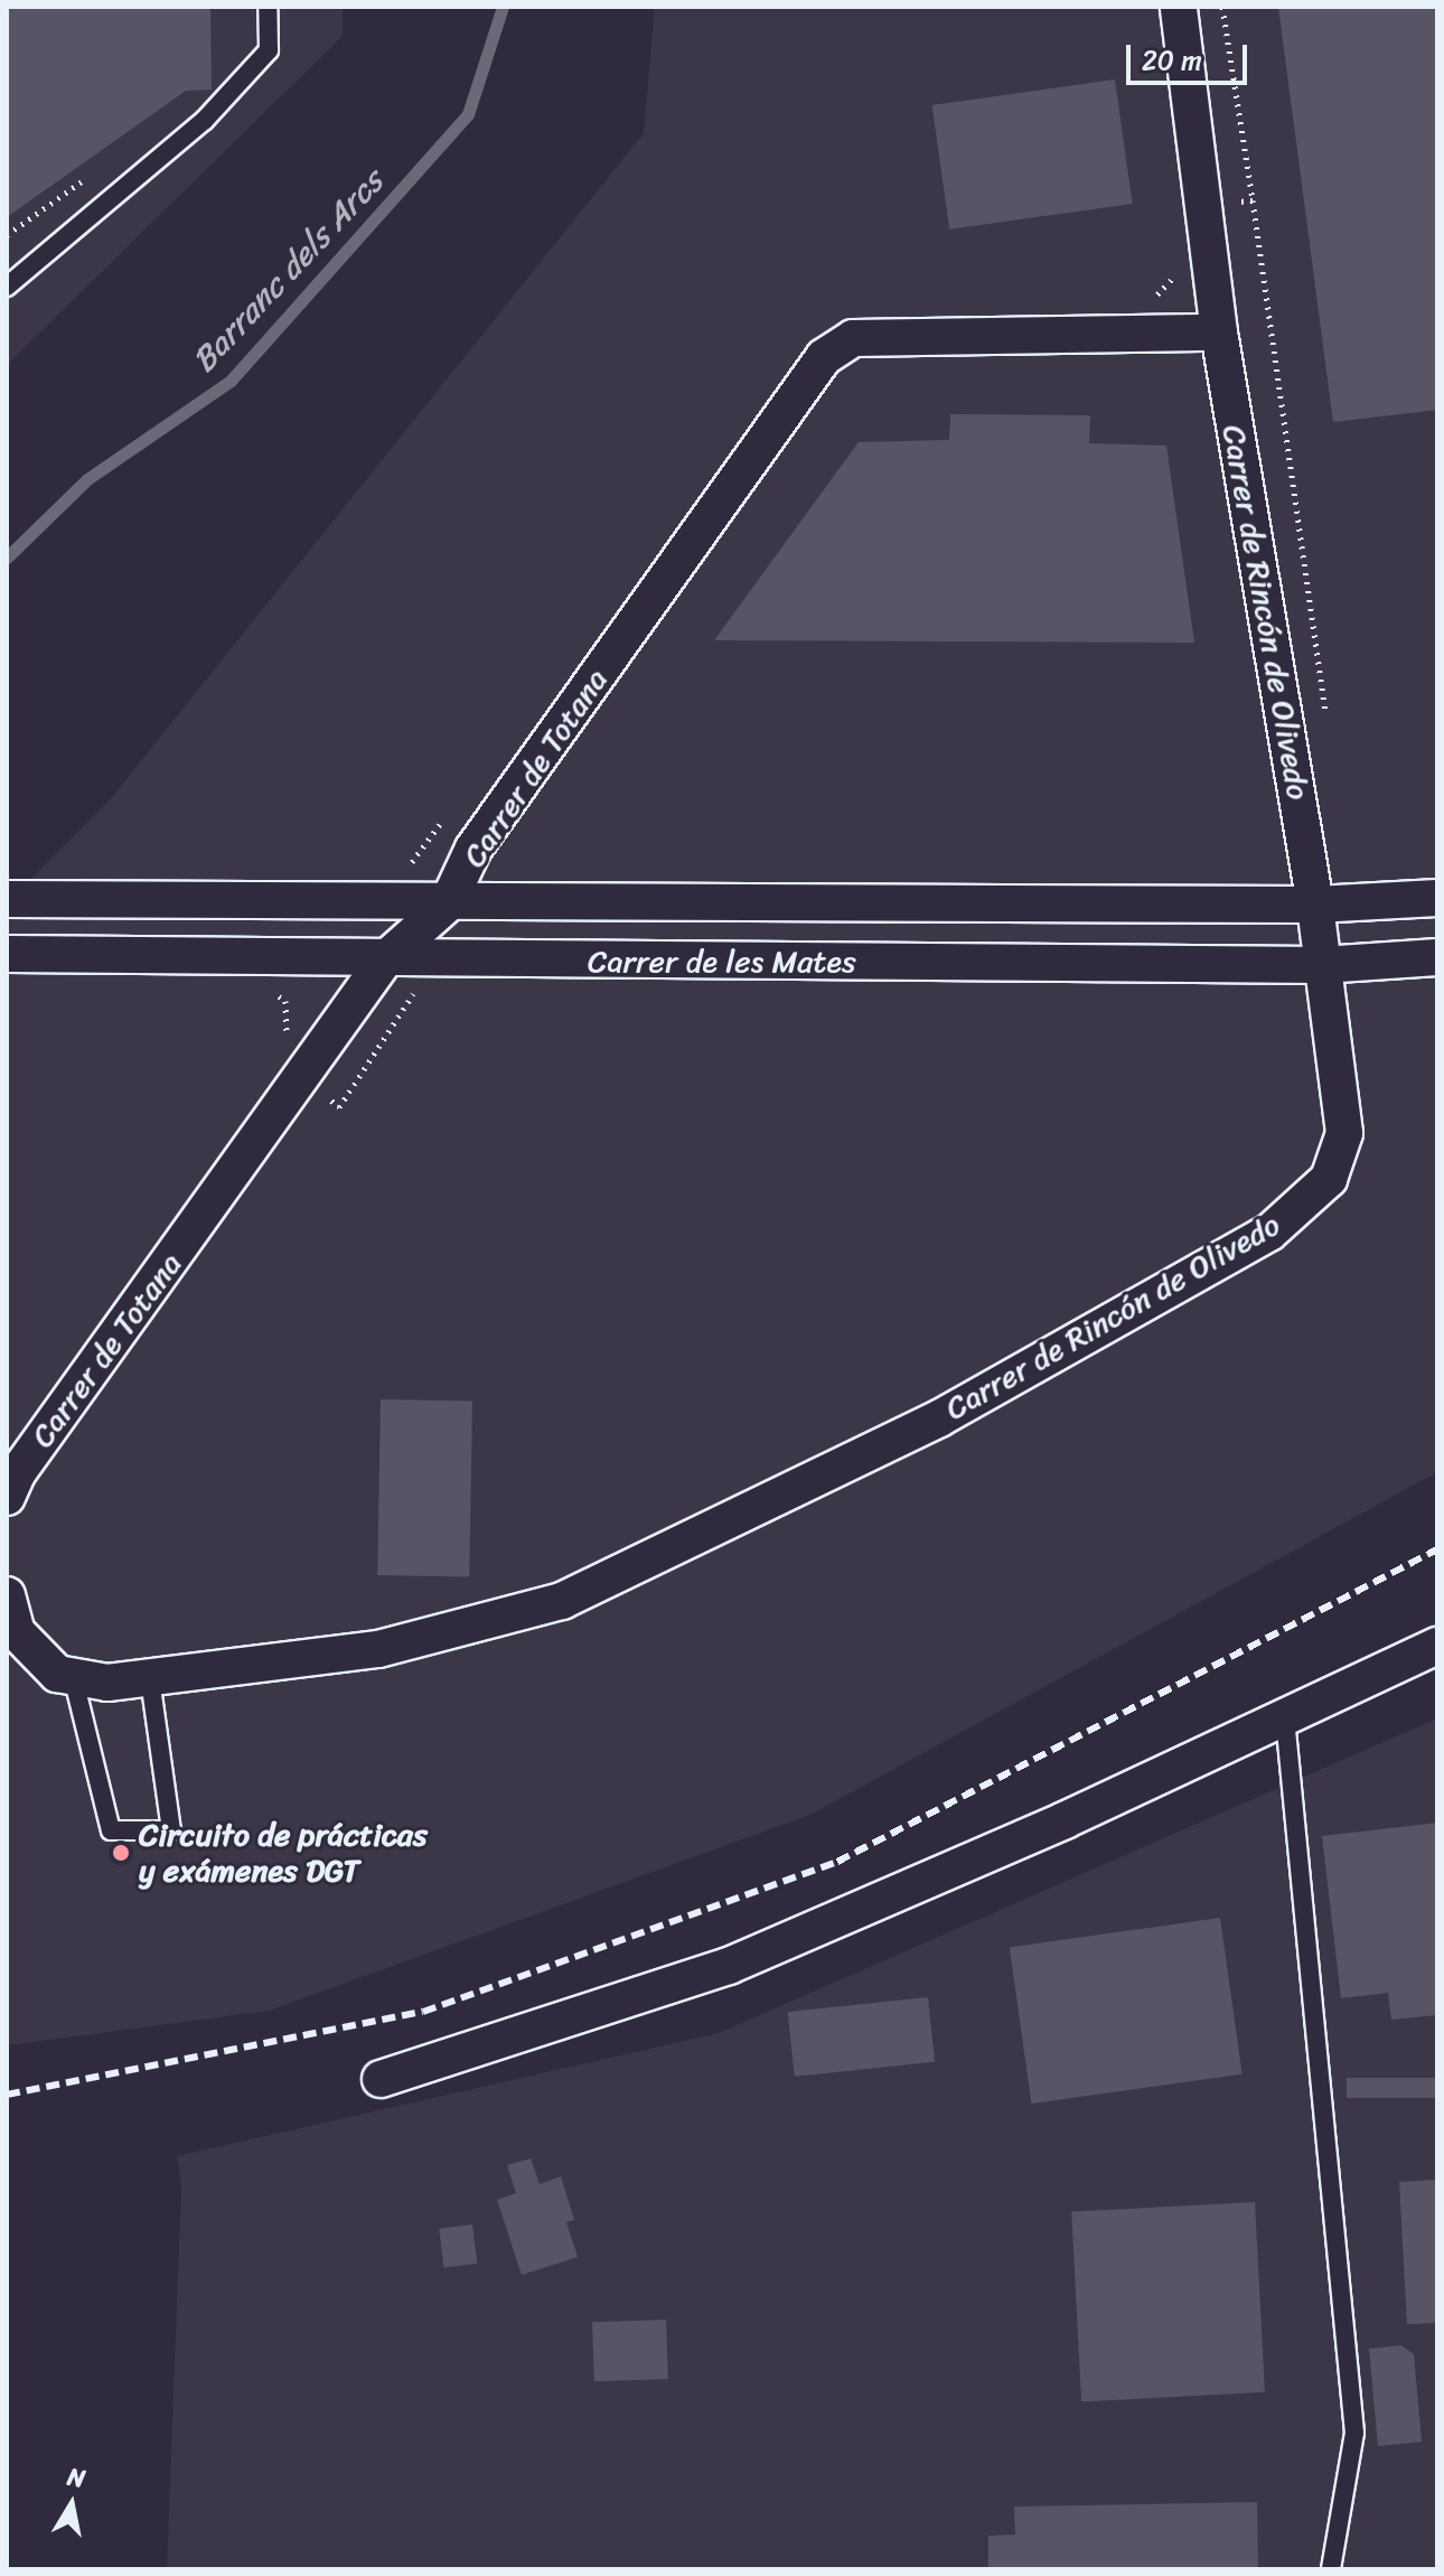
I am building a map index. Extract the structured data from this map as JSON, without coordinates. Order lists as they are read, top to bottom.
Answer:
{
  "streets": {
    "street": ["Carrer de Rincón de Olivedo", "Carrer de Totana", "Carrer de les Mates"]
  },
  "crossings": [
    ["Carrer de Rincón de Olivedo", "Carrer de Totana"],
    ["Carrer de Rincón de Olivedo", "Carrer de les Mates"],
    ["Carrer de Totana", "Carrer de les Mates"]
  ],
  "water": ["Barranc dels Arcs"],
  "places": ["Circuito de prácticas y exámenes DGT"],
  "scale_bar": "20 m",
  "north": "top"
}
